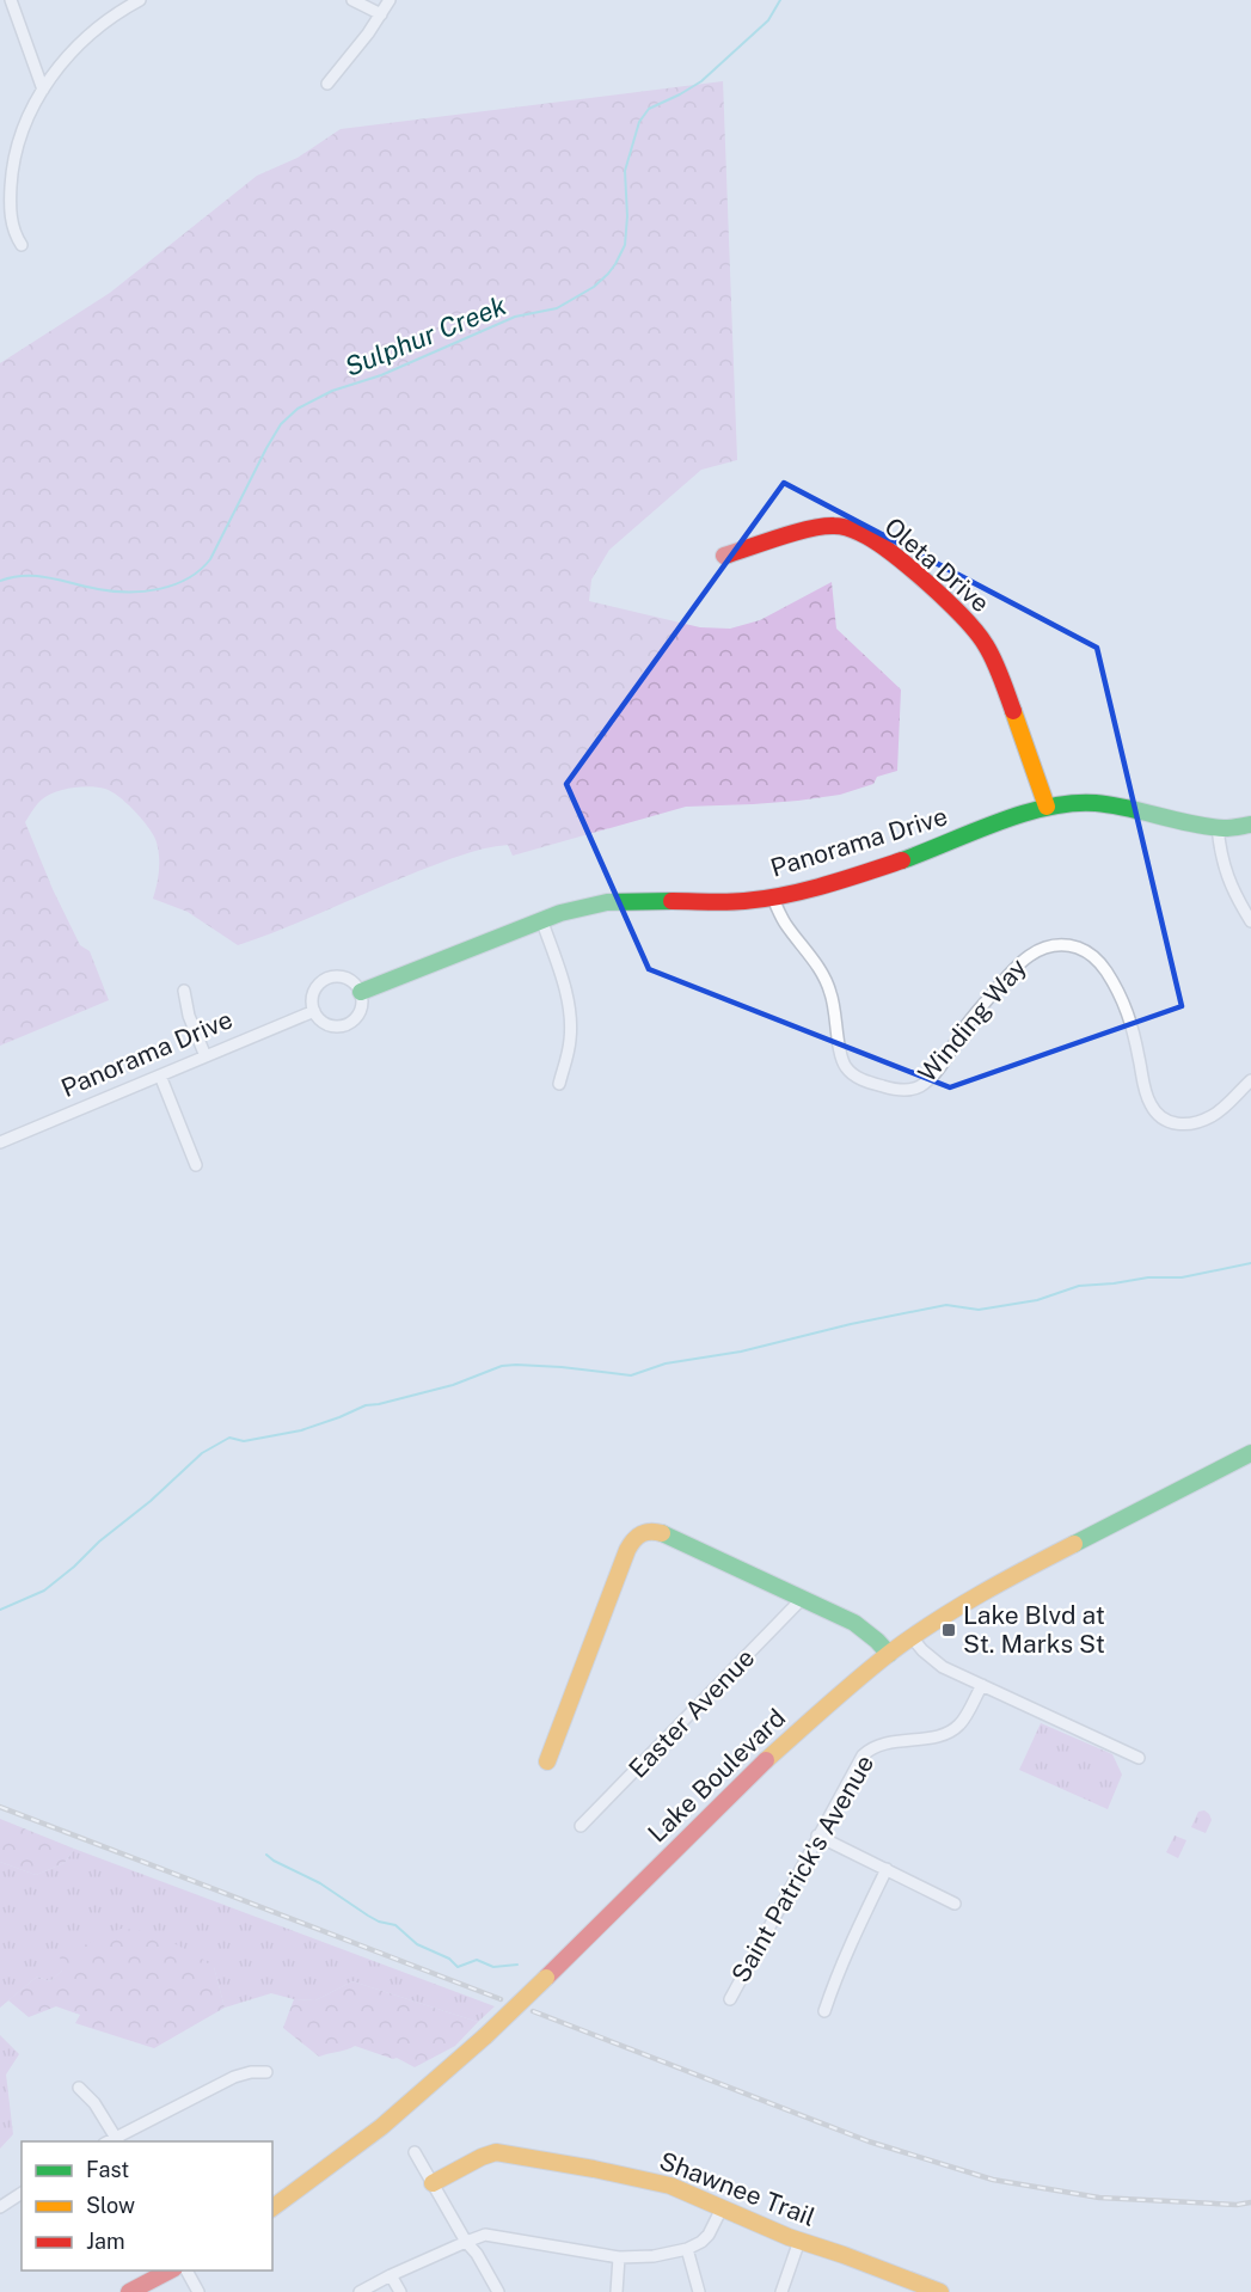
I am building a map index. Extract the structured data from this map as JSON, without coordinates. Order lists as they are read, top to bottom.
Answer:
{
  "streets": {
    "street": [
      "Oleta Drive",
      "Panorama Drive",
      "Winding Way",
      "Easter Avenue",
      "Lake Boulevard",
      "Saint Patrick's Avenue",
      "Shawnee Trail"
    ]
  },
  "crossings": [
    ["Oleta Drive", "Panorama Drive"],
    ["Panorama Drive", "Winding Way"]
  ],
  "water": ["Sulphur Creek"],
  "places": {
    "transit": ["Lake Blvd at St. Marks St"]
  },
  "legend": ["Fast", "Slow", "Jam"]
}
